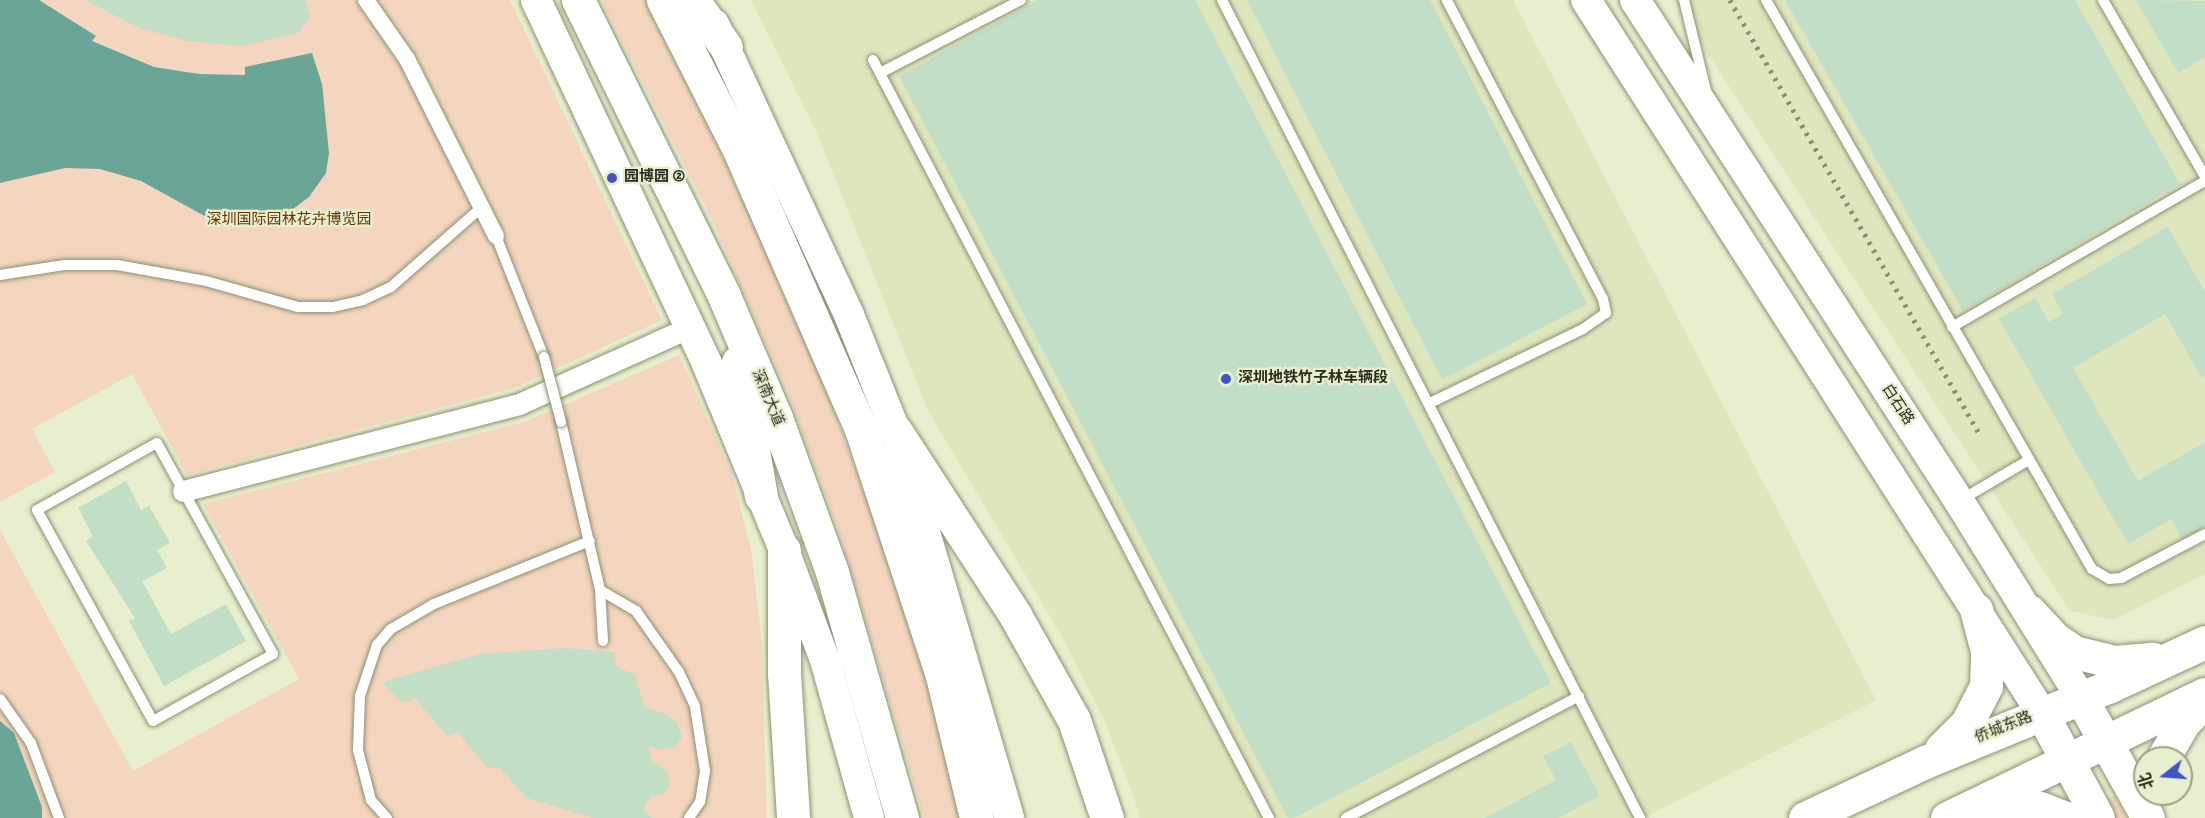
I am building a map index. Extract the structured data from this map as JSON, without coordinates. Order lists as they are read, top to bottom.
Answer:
{
  "streets": {
    "main road": ["深南大道", "白石路", "侨城东路"]
  },
  "crossings": [
    ["白石路", "侨城东路"]
  ],
  "parks": ["深圳国际园林花卉博览园"],
  "places": ["园博园 ②", "深圳地铁竹子林车辆段"],
  "north": "left"
}
